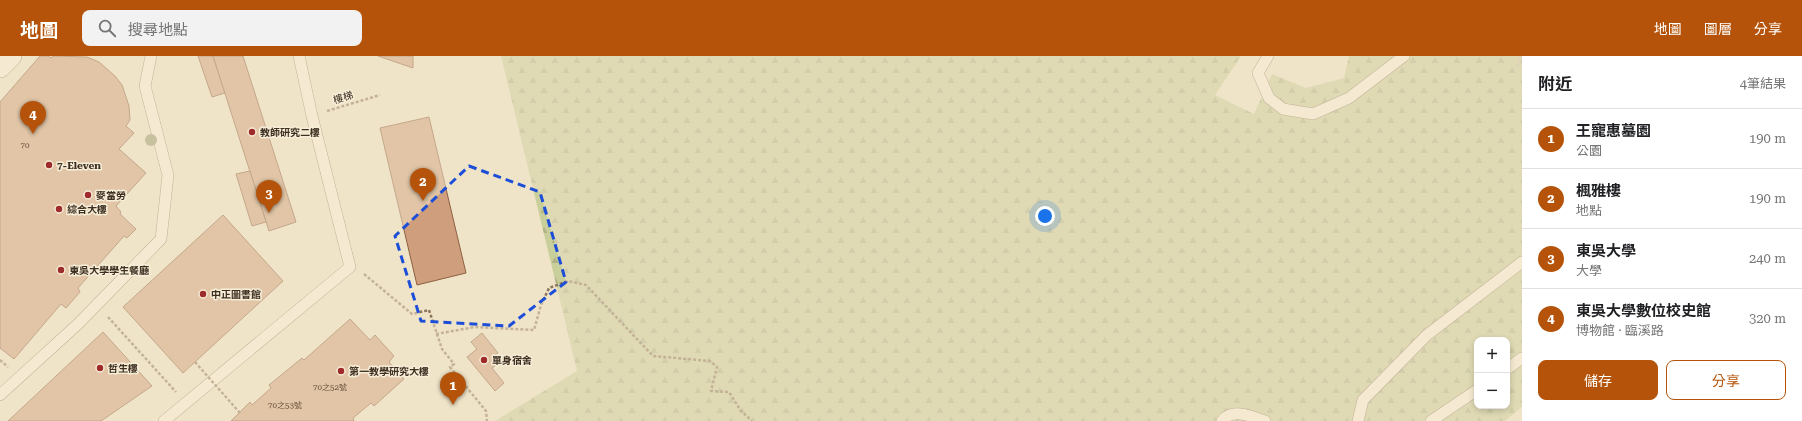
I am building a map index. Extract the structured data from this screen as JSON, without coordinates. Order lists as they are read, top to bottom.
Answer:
{
  "streets": {
    "path": ["樓梯"]
  },
  "places": [
    "教師研究二樓",
    "7-Eleven",
    "麥當勞",
    "綜合大樓",
    "東吳大學學生餐廳",
    "中正圖書館",
    "單身宿舍",
    "哲生樓",
    "第一教學研究大樓"
  ],
  "house_numbers": ["70", "70之52號", "70之53號"],
  "page": {
    "header": "地圖",
    "search": "搜尋地點",
    "nav": ["地圖", "圖層", "分享"],
    "heading": ["附近", "4筆結果"],
    "pins": [
      "4",
      "2",
      "3",
      "1"
    ],
    "list": [
      {
        "mark": "1",
        "name": "王寵惠墓園",
        "note": "公園",
        "value": "190 m"
      },
      {
        "mark": "2",
        "name": "楓雅樓",
        "note": "地點",
        "value": "190 m"
      },
      {
        "mark": "3",
        "name": "東吳大學",
        "note": "大學",
        "value": "240 m"
      },
      {
        "mark": "4",
        "name": "東吳大學數位校史館",
        "note": "博物館 · 臨溪路",
        "value": "320 m"
      }
    ],
    "map_buttons": ["+", "−"],
    "buttons": ["儲存", "分享"]
  }
}
